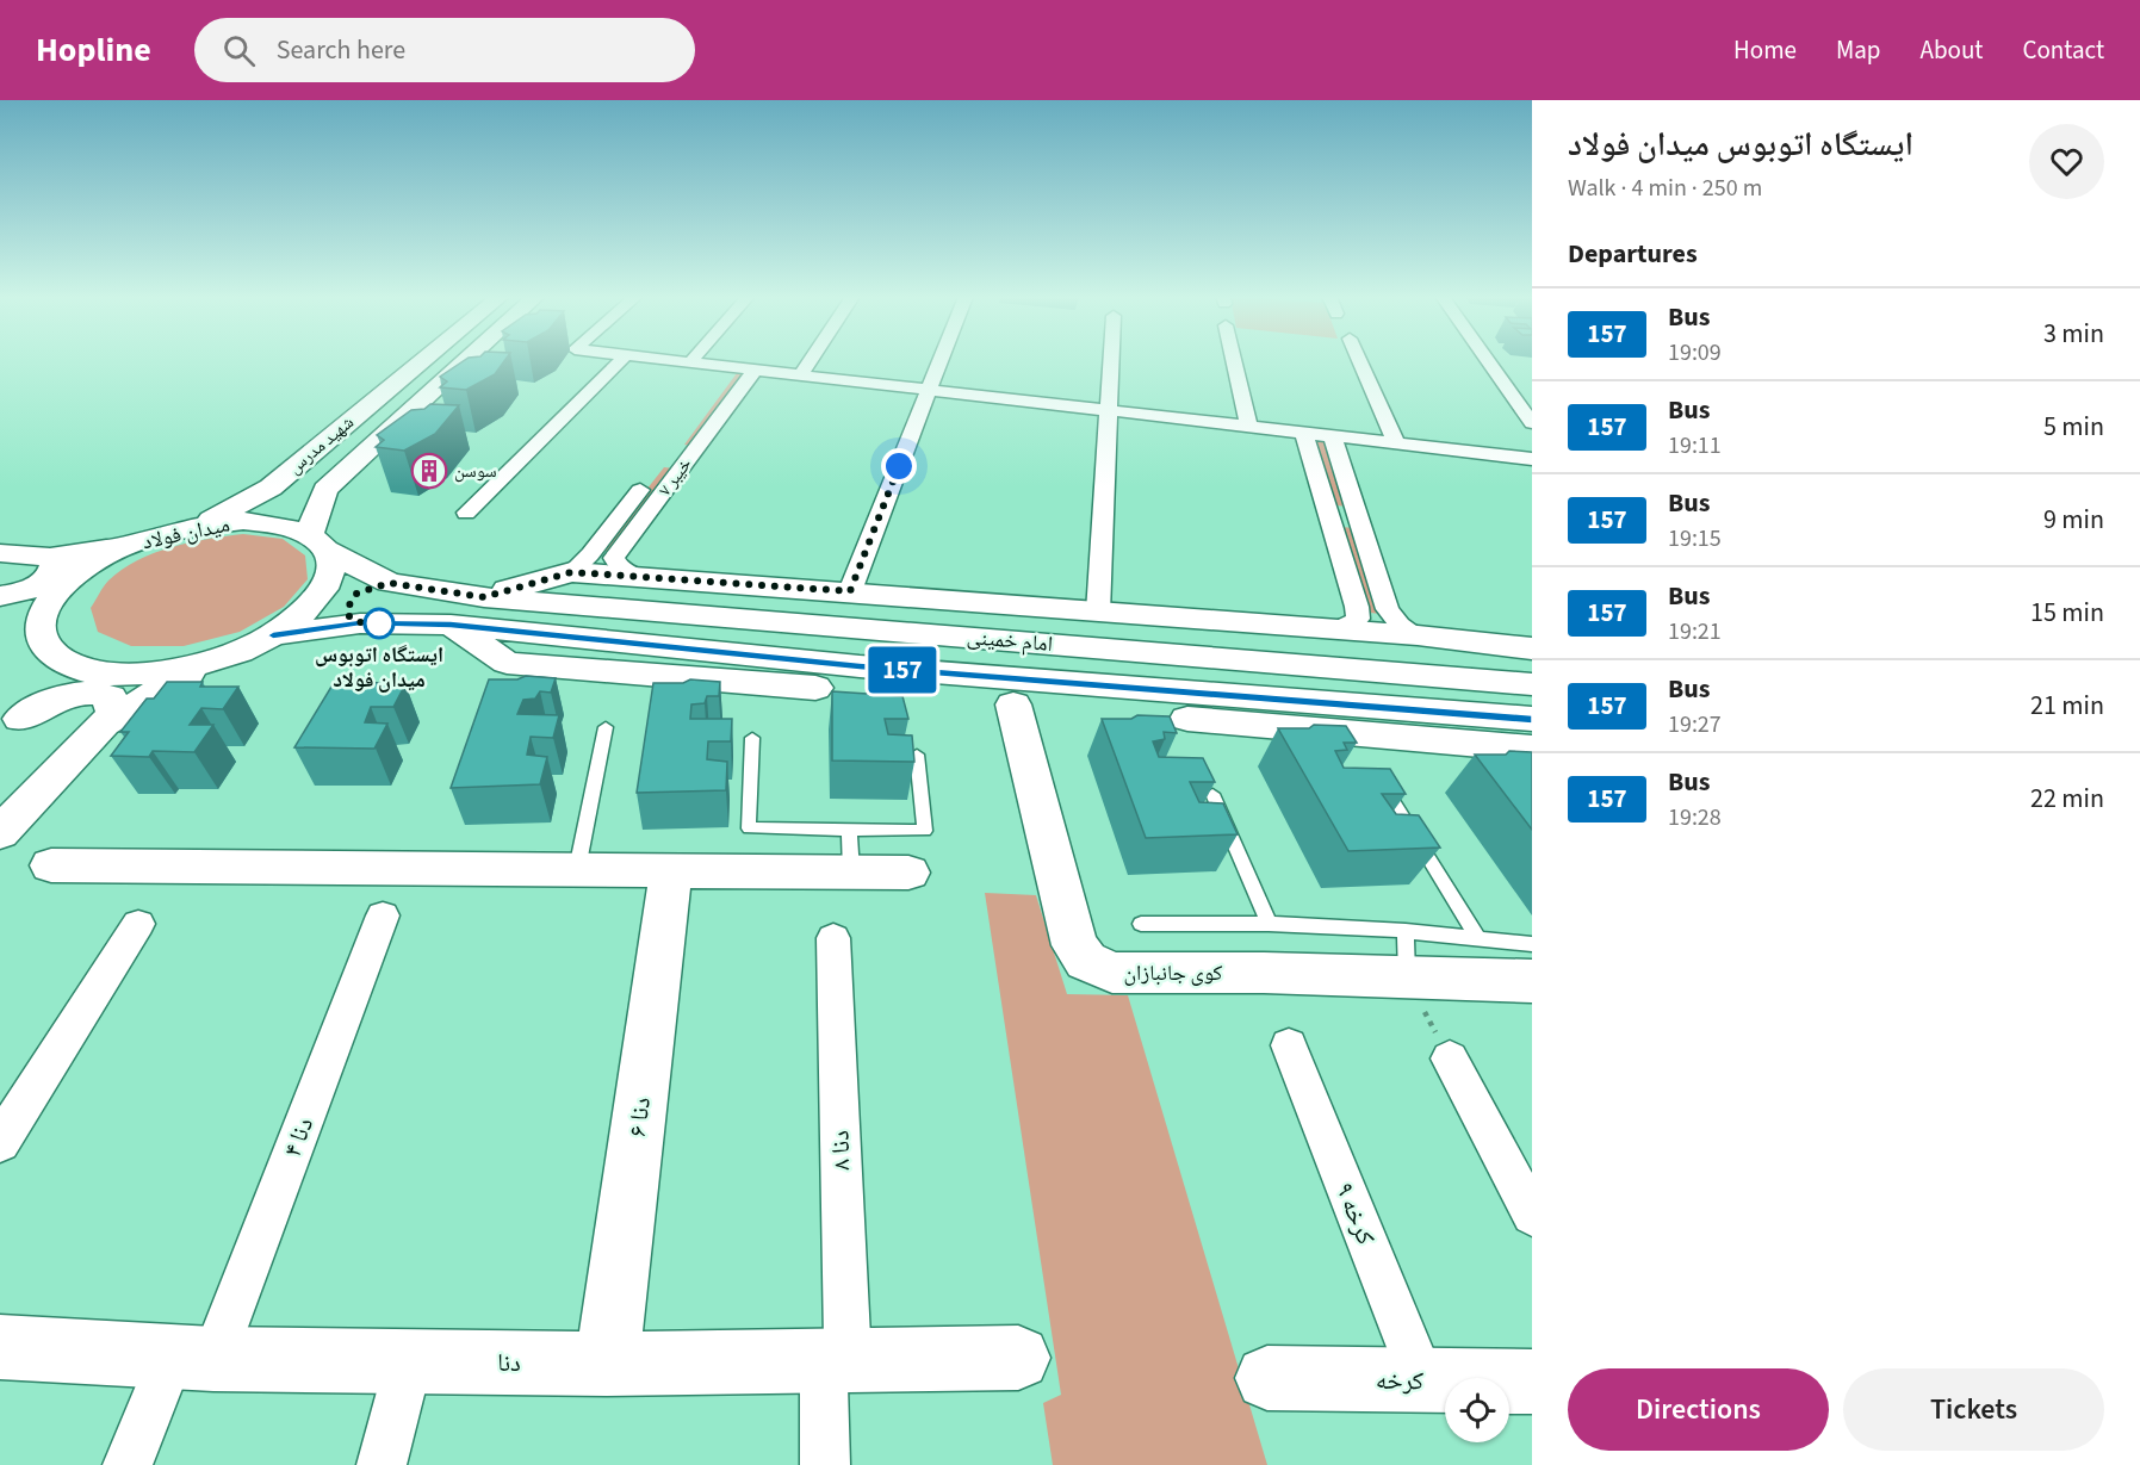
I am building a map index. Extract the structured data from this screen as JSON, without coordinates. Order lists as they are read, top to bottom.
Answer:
{
  "streets": {
    "main road": [
      "شهید مدرس",
      "میدان فولاد",
      "امام خمینی",
      "کوی جانبازان",
      "دنا ۶",
      "دنا",
      "کرخه"
    ],
    "street": [
      "خیبر ۷",
      "دنا ۴",
      "دنا ۸",
      "کرخه ۹"
    ]
  },
  "crossings": [
    ["شهید مدرس", "میدان فولاد"],
    ["شهید مدرس", "امام خمینی"],
    ["میدان فولاد", "امام خمینی"],
    ["دنا ۶", "دنا"],
    ["دنا ۴", "دنا"],
    ["دنا ۸", "دنا"],
    ["کرخه ۹", "کرخه"]
  ],
  "places": {
    "building": ["سوسن"],
    "other": ["ایستگاه اتوبوس میدان فولاد"]
  },
  "lines": ["bus line 157"],
  "page": {
    "header": "Hopline",
    "search": "Search here",
    "nav": [
      "Home",
      "Map",
      "About",
      "Contact"
    ],
    "on_map": "157",
    "heading": [
      ["ایستگاه اتوبوس میدان فولاد", "Walk · 4 min · 250 m"],
      "Departures"
    ],
    "list": [
      {
        "mark": "157",
        "name": "Bus",
        "note": "19:09",
        "value": "3 min"
      },
      {
        "mark": "157",
        "name": "Bus",
        "note": "19:11",
        "value": "5 min"
      },
      {
        "mark": "157",
        "name": "Bus",
        "note": "19:15",
        "value": "9 min"
      },
      {
        "mark": "157",
        "name": "Bus",
        "note": "19:21",
        "value": "15 min"
      },
      {
        "mark": "157",
        "name": "Bus",
        "note": "19:27",
        "value": "21 min"
      },
      {
        "mark": "157",
        "name": "Bus",
        "note": "19:28",
        "value": "22 min"
      }
    ],
    "buttons": ["Directions", "Tickets"]
  }
}
